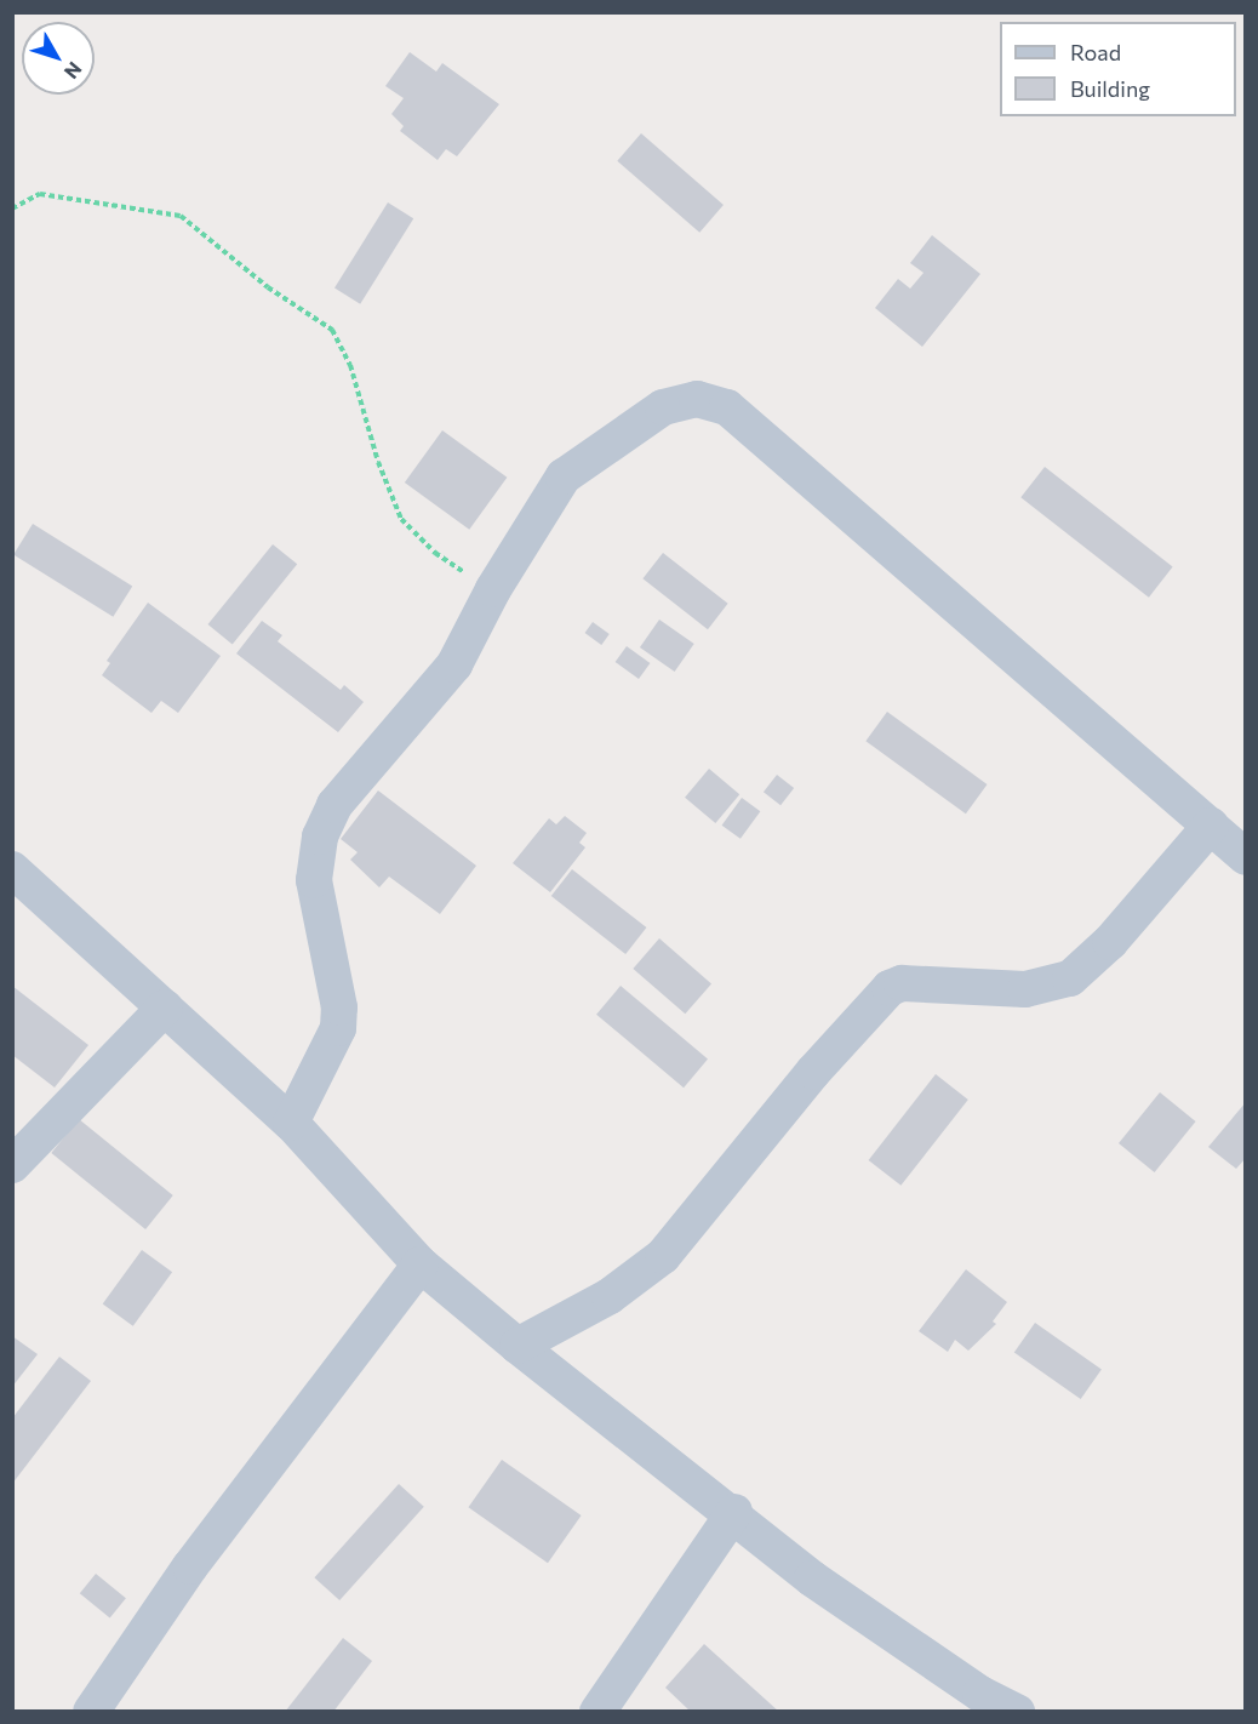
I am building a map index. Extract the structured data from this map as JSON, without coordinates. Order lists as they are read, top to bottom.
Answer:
{
  "legend": ["Road", "Building"],
  "north": "bottom right"
}
